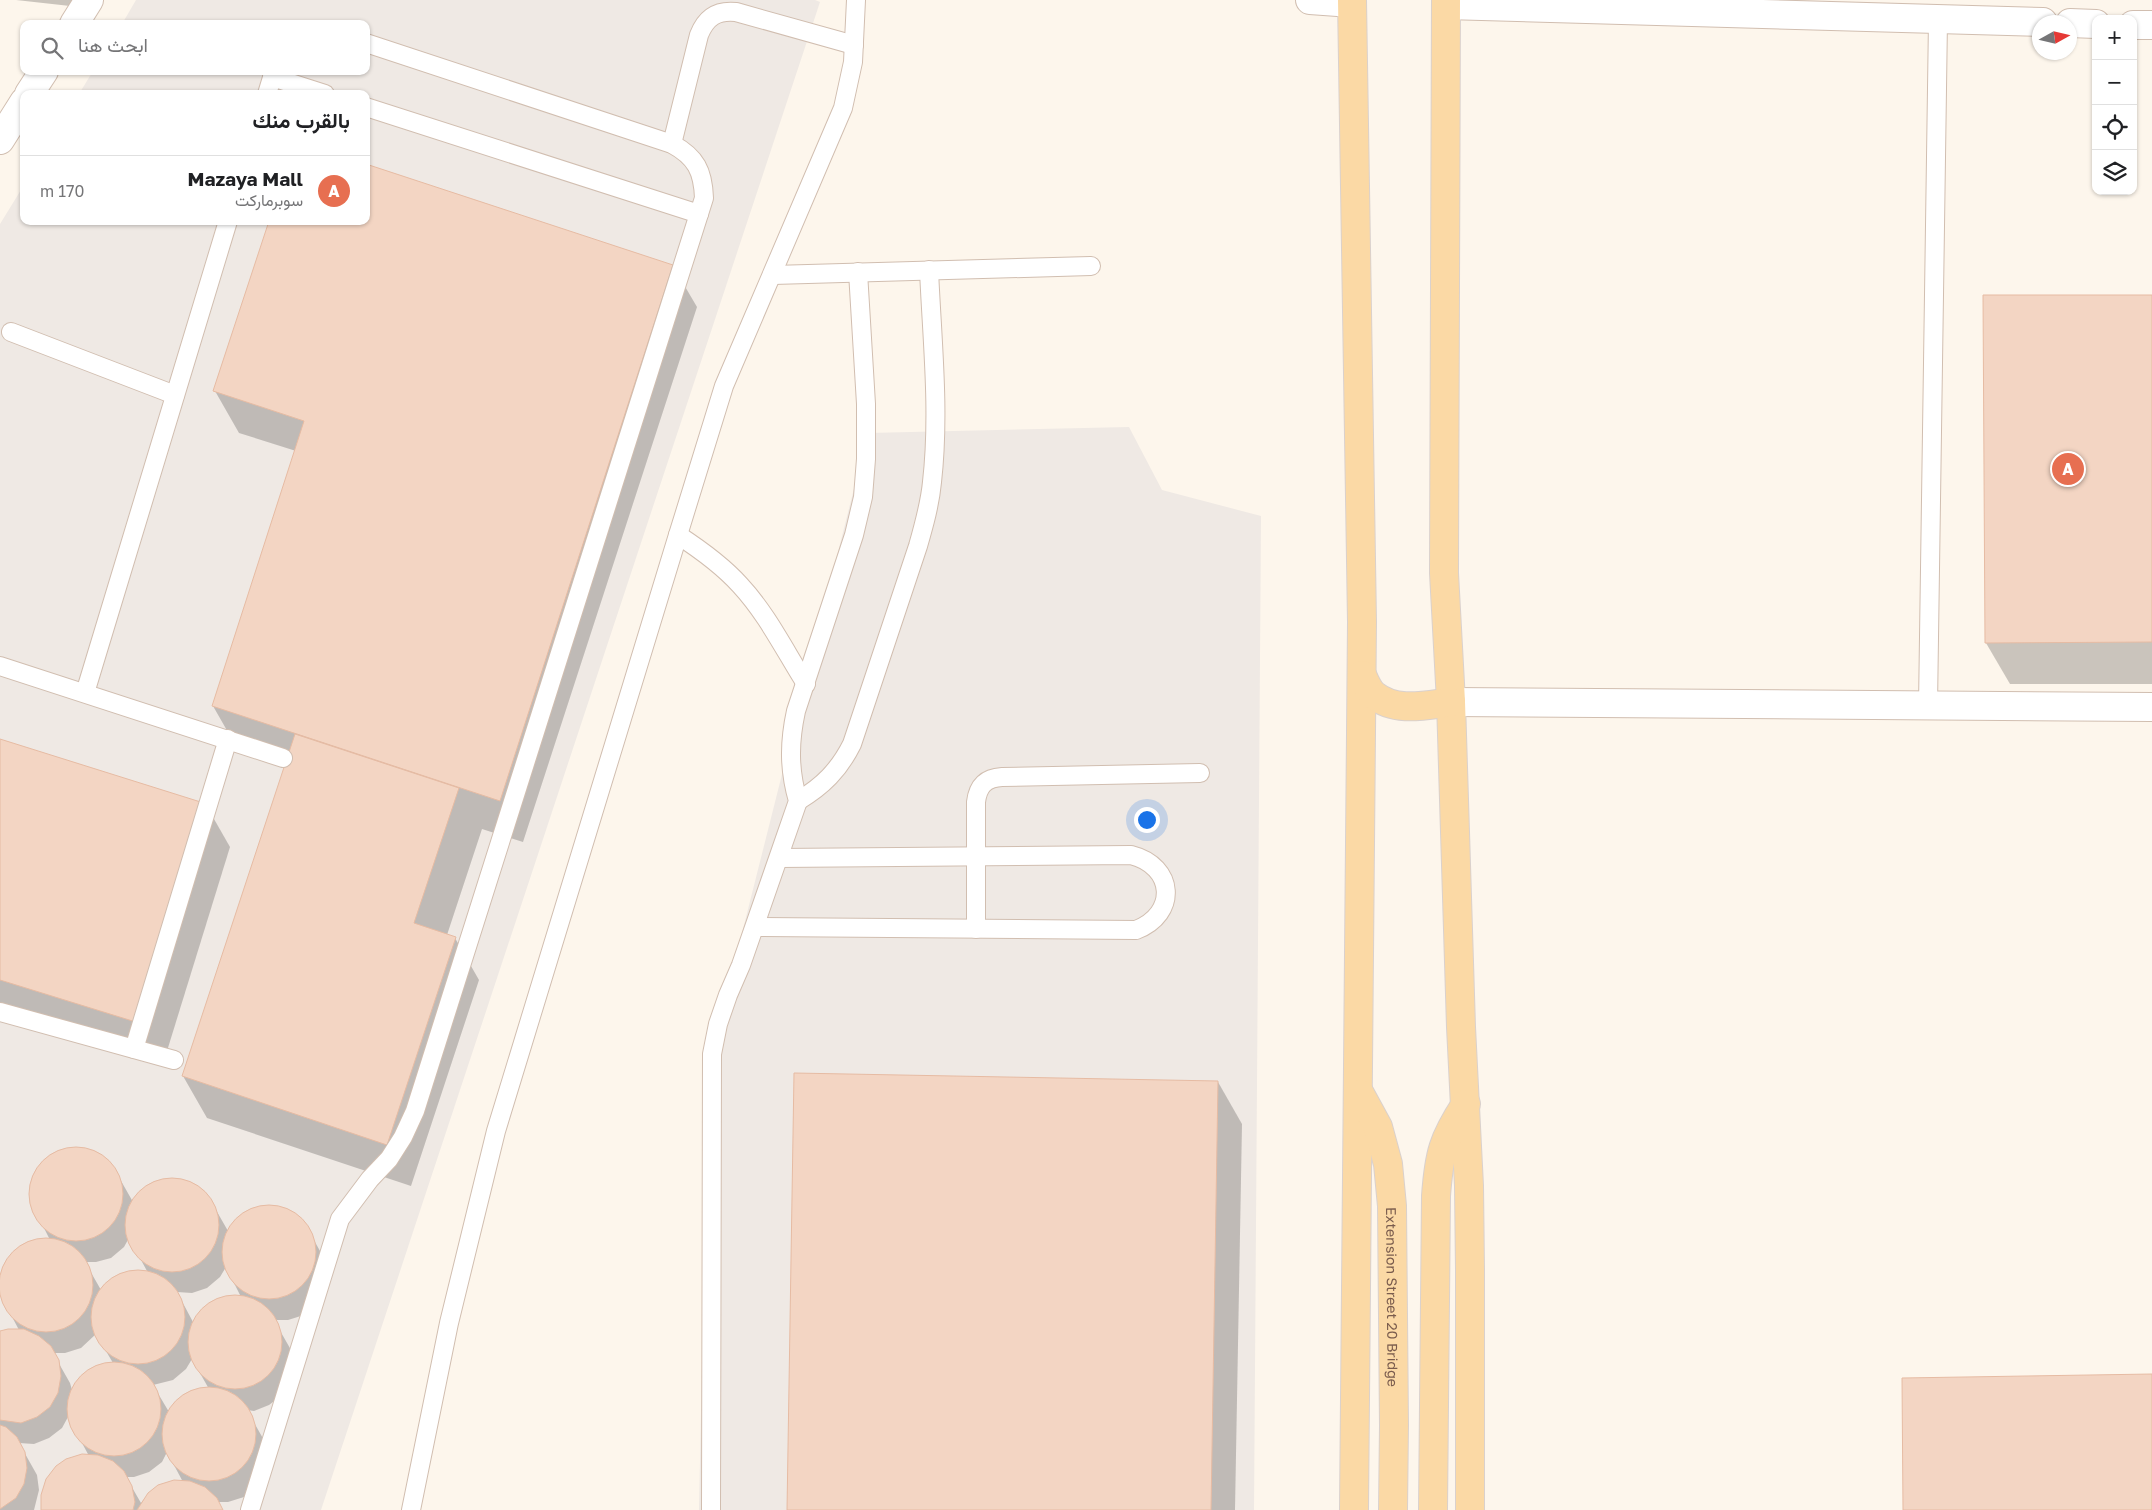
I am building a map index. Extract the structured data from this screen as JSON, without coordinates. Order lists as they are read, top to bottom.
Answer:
{
  "streets": {
    "main road": ["Extension Street 20 Bridge"]
  },
  "north": "right",
  "page": {
    "map_buttons": ["+", "−"],
    "search": "ابحث هنا",
    "heading": "بالقرب منك",
    "list": [
      {
        "mark": "A",
        "name": "Mazaya Mall",
        "note": "سوبرماركت",
        "value": "170 m"
      }
    ],
    "pins": "A"
  }
}
